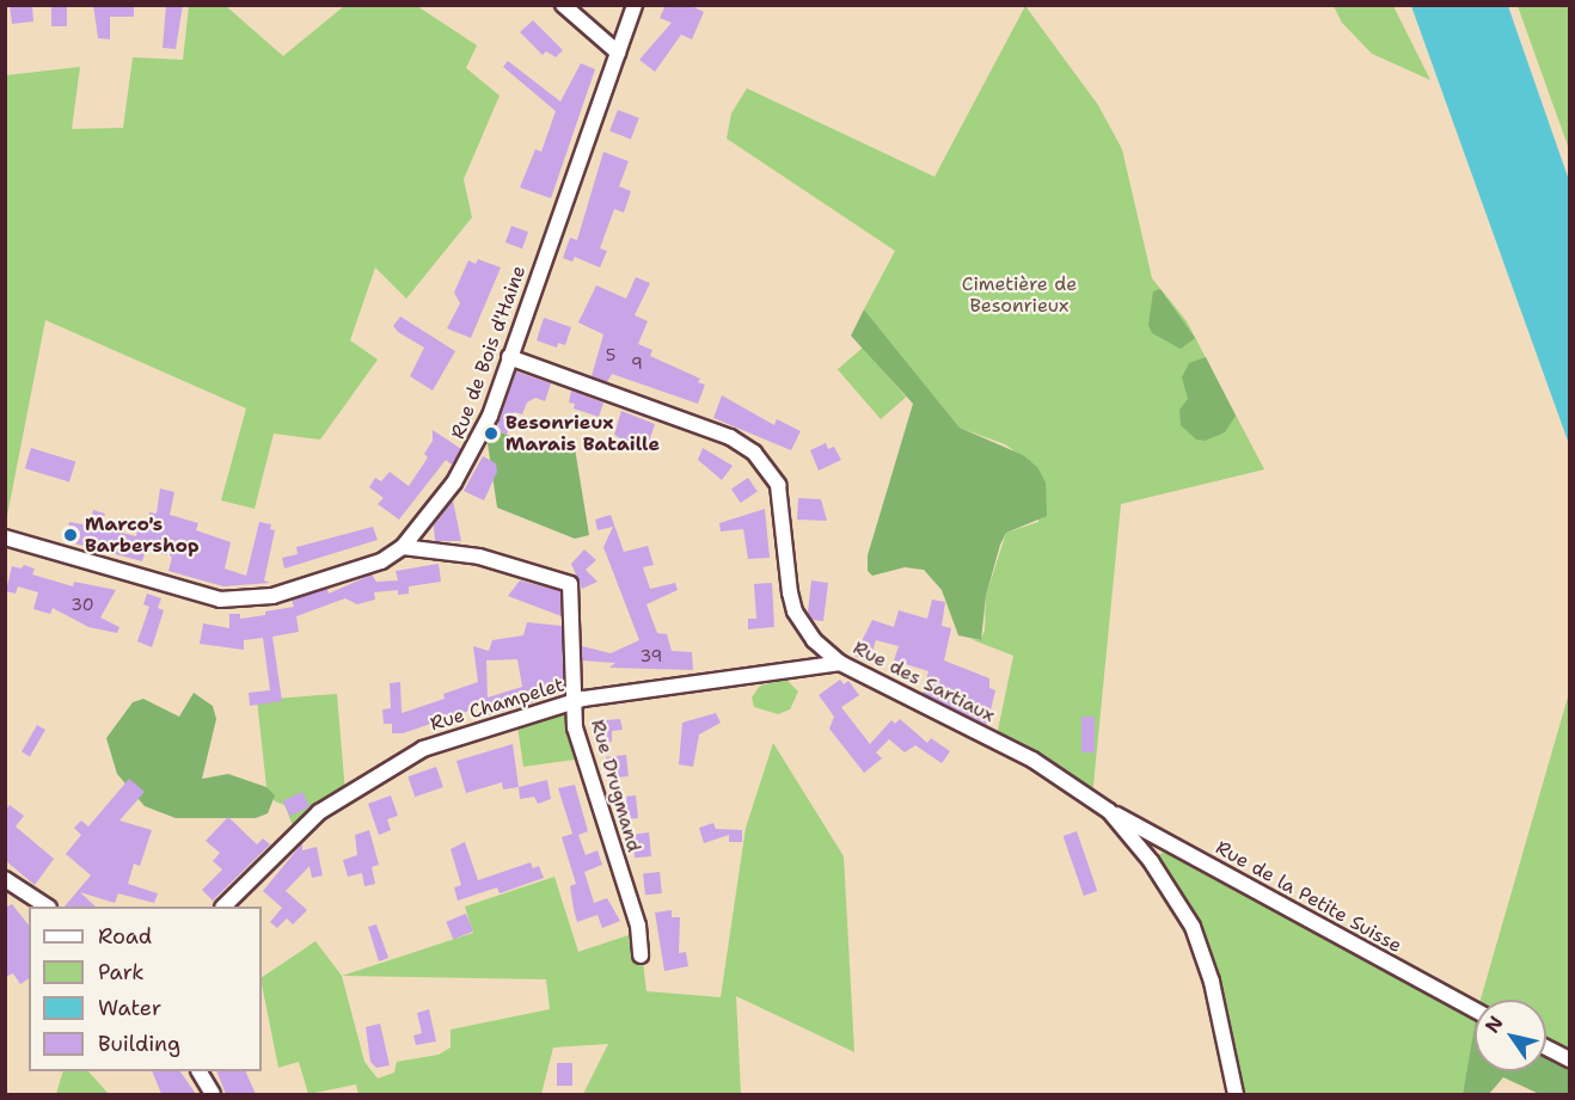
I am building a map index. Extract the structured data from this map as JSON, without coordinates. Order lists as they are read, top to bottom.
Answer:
{
  "streets": {
    "street": [
      "Rue de Bois d'Haine",
      "Rue des Sartiaux",
      "Rue Champelet",
      "Rue Drugmand",
      "Rue de la Petite Suisse"
    ]
  },
  "crossings": [
    ["Rue de Bois d'Haine", "Rue des Sartiaux"],
    ["Rue de Bois d'Haine", "Rue Drugmand"],
    ["Rue des Sartiaux", "Rue Champelet"],
    ["Rue des Sartiaux", "Rue de la Petite Suisse"],
    ["Rue Champelet", "Rue Drugmand"]
  ],
  "parks": ["Cimetière de Besonrieux"],
  "places": ["Besonrieux Marais Bataille", "Marco's Barbershop"],
  "house_numbers": [
    "5",
    "9",
    "30",
    "39"
  ],
  "legend": [
    "Road",
    "Park",
    "Water",
    "Building"
  ],
  "north": "top left"
}
